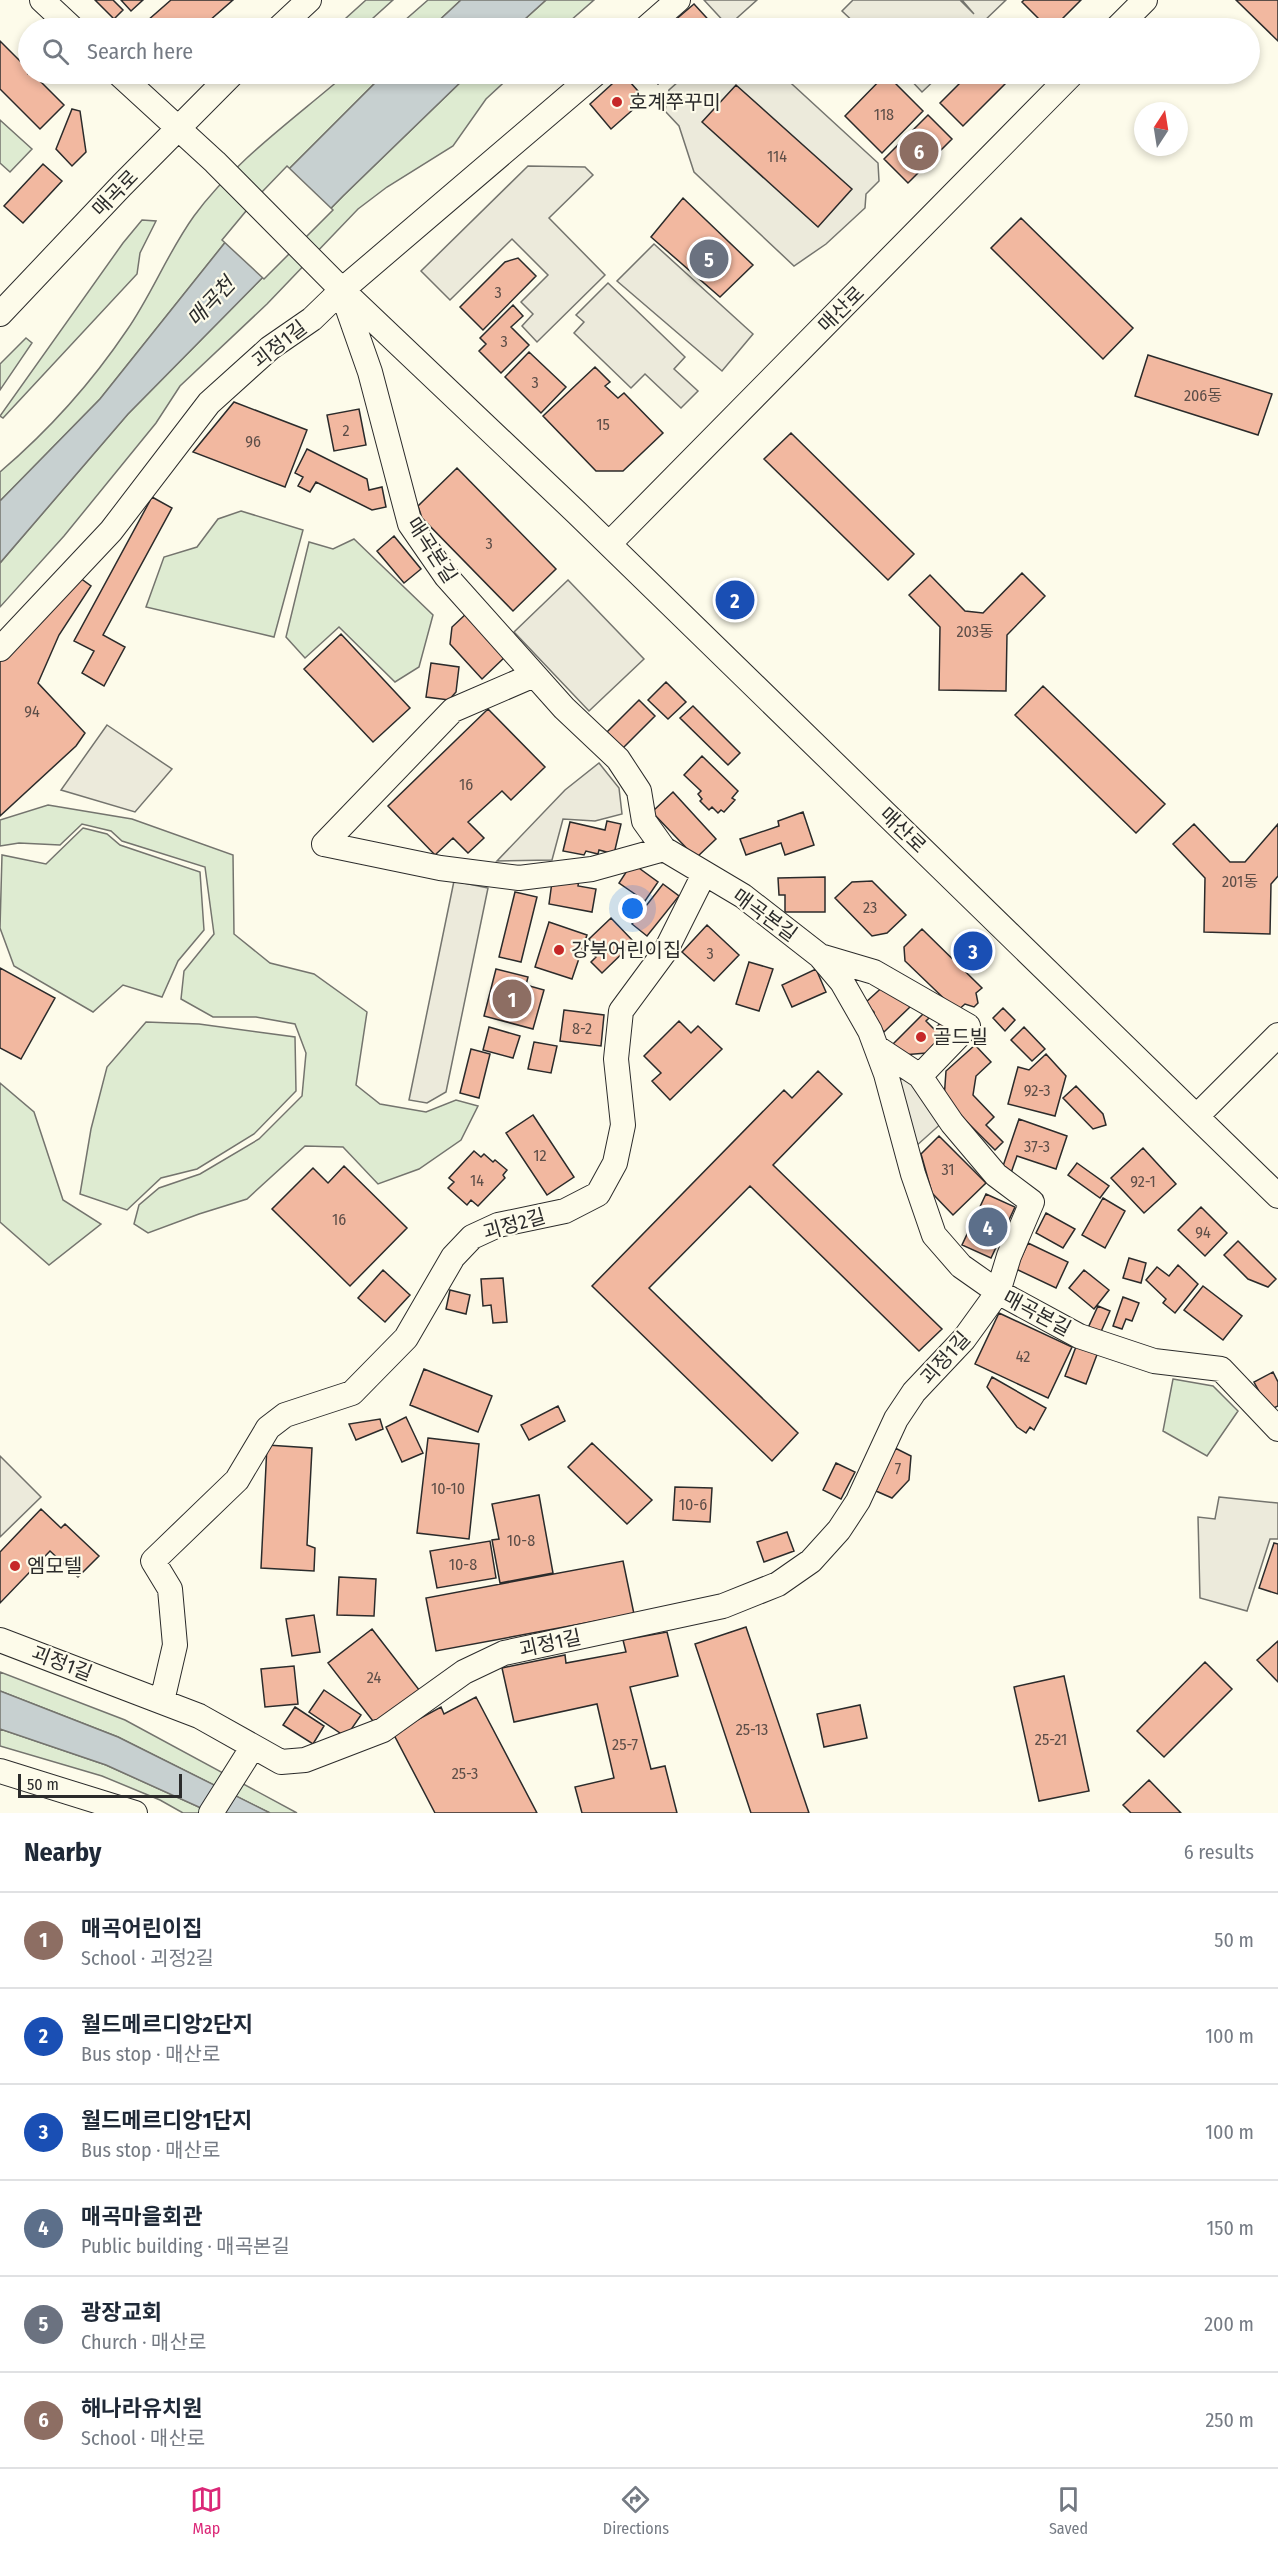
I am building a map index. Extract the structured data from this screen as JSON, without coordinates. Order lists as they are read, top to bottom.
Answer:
{
  "streets": {
    "street": [
      "매곡로",
      "매산로",
      "괴정1길",
      "매곡본길",
      "괴정2길"
    ]
  },
  "crossings": [
    ["매곡로", "매산로"],
    ["매산로", "괴정1길"],
    ["매산로", "매곡본길"],
    ["괴정1길", "매곡본길"],
    ["괴정1길", "괴정2길"],
    ["매곡본길", "괴정2길"]
  ],
  "water": ["매곡천"],
  "places": [
    "호계쭈꾸미",
    "강북어린이집",
    "골드빌",
    "엠모텔"
  ],
  "house_numbers": [
    "118",
    "114",
    "3",
    "3",
    "3",
    "206동",
    "15",
    "2",
    "96",
    "3",
    "203동",
    "94",
    "16",
    "201동",
    "23",
    "3",
    "8-2",
    "92-3",
    "37-3",
    "12",
    "31",
    "14",
    "92-1",
    "16",
    "94",
    "42",
    "7",
    "10-10",
    "10-6",
    "10-8",
    "10-8",
    "24",
    "25-13",
    "25-21",
    "25-7",
    "25-3"
  ],
  "scale_bar": "50 m",
  "north": "top",
  "page": {
    "search": "Search here",
    "pins": [
      "6",
      "5",
      "2",
      "3",
      "1",
      "4"
    ],
    "scale": "50 m",
    "heading": ["Nearby", "6 results"],
    "list": [
      {
        "mark": "1",
        "name": "매곡어린이집",
        "note": "School · 괴정2길",
        "value": "50 m"
      },
      {
        "mark": "2",
        "name": "월드메르디앙2단지",
        "note": "Bus stop · 매산로",
        "value": "100 m"
      },
      {
        "mark": "3",
        "name": "월드메르디앙1단지",
        "note": "Bus stop · 매산로",
        "value": "100 m"
      },
      {
        "mark": "4",
        "name": "매곡마을회관",
        "note": "Public building · 매곡본길",
        "value": "150 m"
      },
      {
        "mark": "5",
        "name": "광장교회",
        "note": "Church · 매산로",
        "value": "200 m"
      },
      {
        "mark": "6",
        "name": "해나라유치원",
        "note": "School · 매산로",
        "value": "250 m"
      }
    ],
    "nav": ["Map", "Directions", "Saved"]
  }
}
